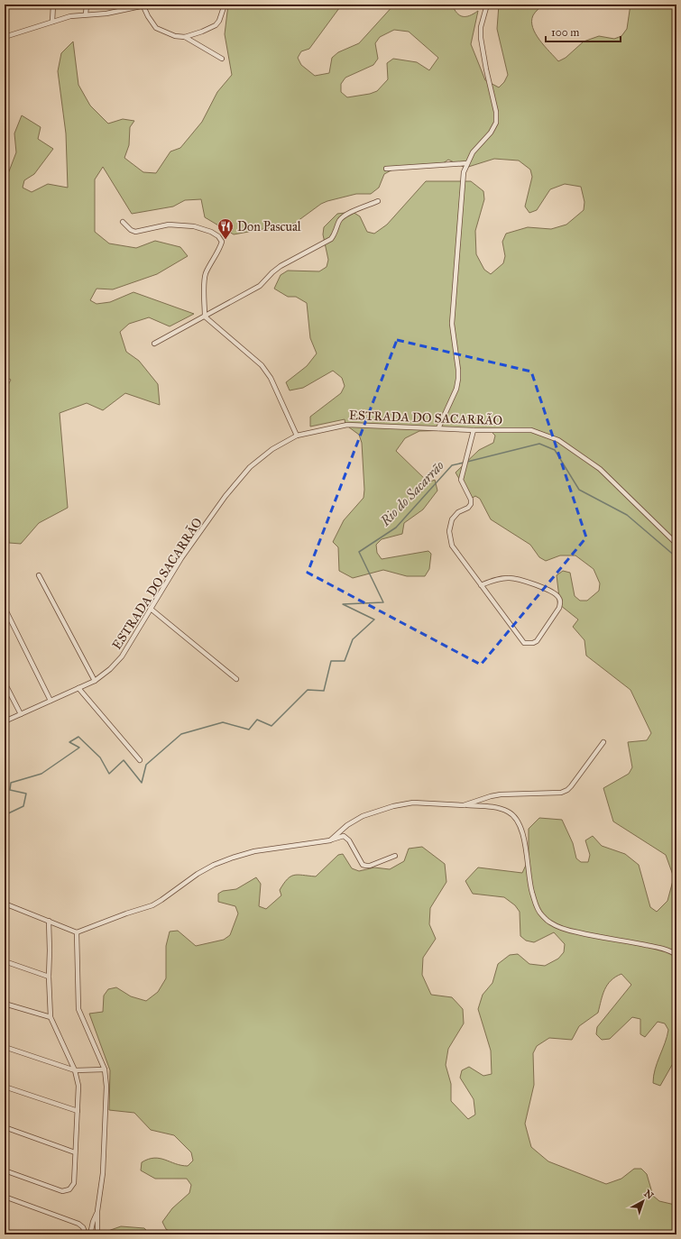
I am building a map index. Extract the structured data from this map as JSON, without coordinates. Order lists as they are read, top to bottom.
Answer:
{
  "streets": {
    "street": ["ESTRADA DO SACARRÃO"]
  },
  "water": ["Rio do Sacarrão"],
  "places": {
    "restaurant": ["Don Pascual"]
  },
  "scale_bar": "100 m",
  "north": "top right"
}
